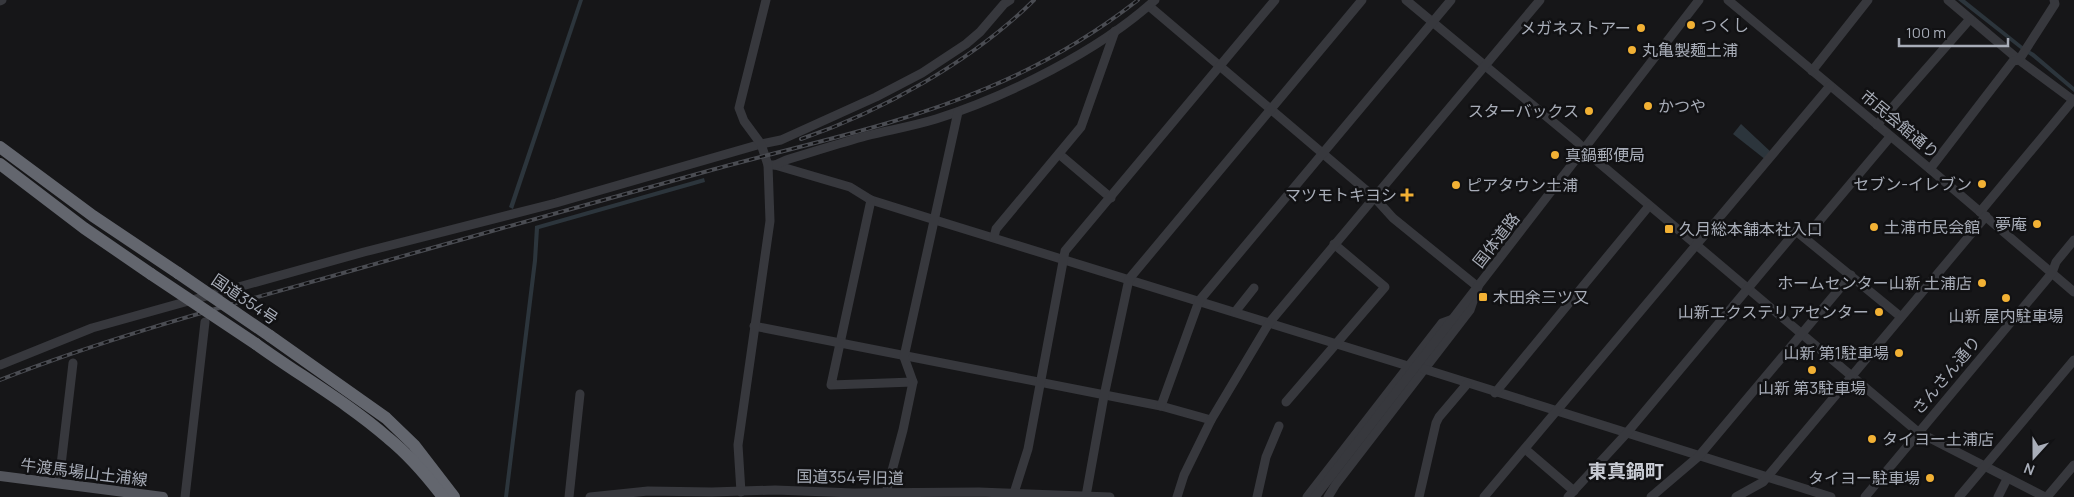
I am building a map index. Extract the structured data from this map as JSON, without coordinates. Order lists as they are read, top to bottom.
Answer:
{
  "streets": {
    "highway": ["国道354号"],
    "main road": ["牛渡馬場山土浦線"],
    "street": [
      "市民会館通り",
      "国体道路",
      "さんさん通り",
      "国道354号旧道"
    ]
  },
  "crossings": [
    ["市民会館通り", "さんさん通り"]
  ],
  "districts": ["東真鍋町"],
  "places": {
    "other": [
      "つくし",
      "メガネストアー",
      "丸亀製麺土浦",
      "かつや",
      "スターバックス",
      "真鍋郵便局",
      "セブン-イレブン",
      "ピアタウン土浦",
      "夢庵",
      "土浦市民会館",
      "ホームセンター山新 土浦店",
      "山新 屋内駐車場",
      "山新エクステリアセンター",
      "山新 第1駐車場",
      "山新 第3駐車場",
      "タイヨー土浦店",
      "タイヨー駐車場"
    ],
    "health": ["マツモトキヨシ"],
    "transit": ["久月総本舗本社入口", "木田余三ツ又"]
  },
  "scale_bar": "100 m",
  "north": "bottom"
}
